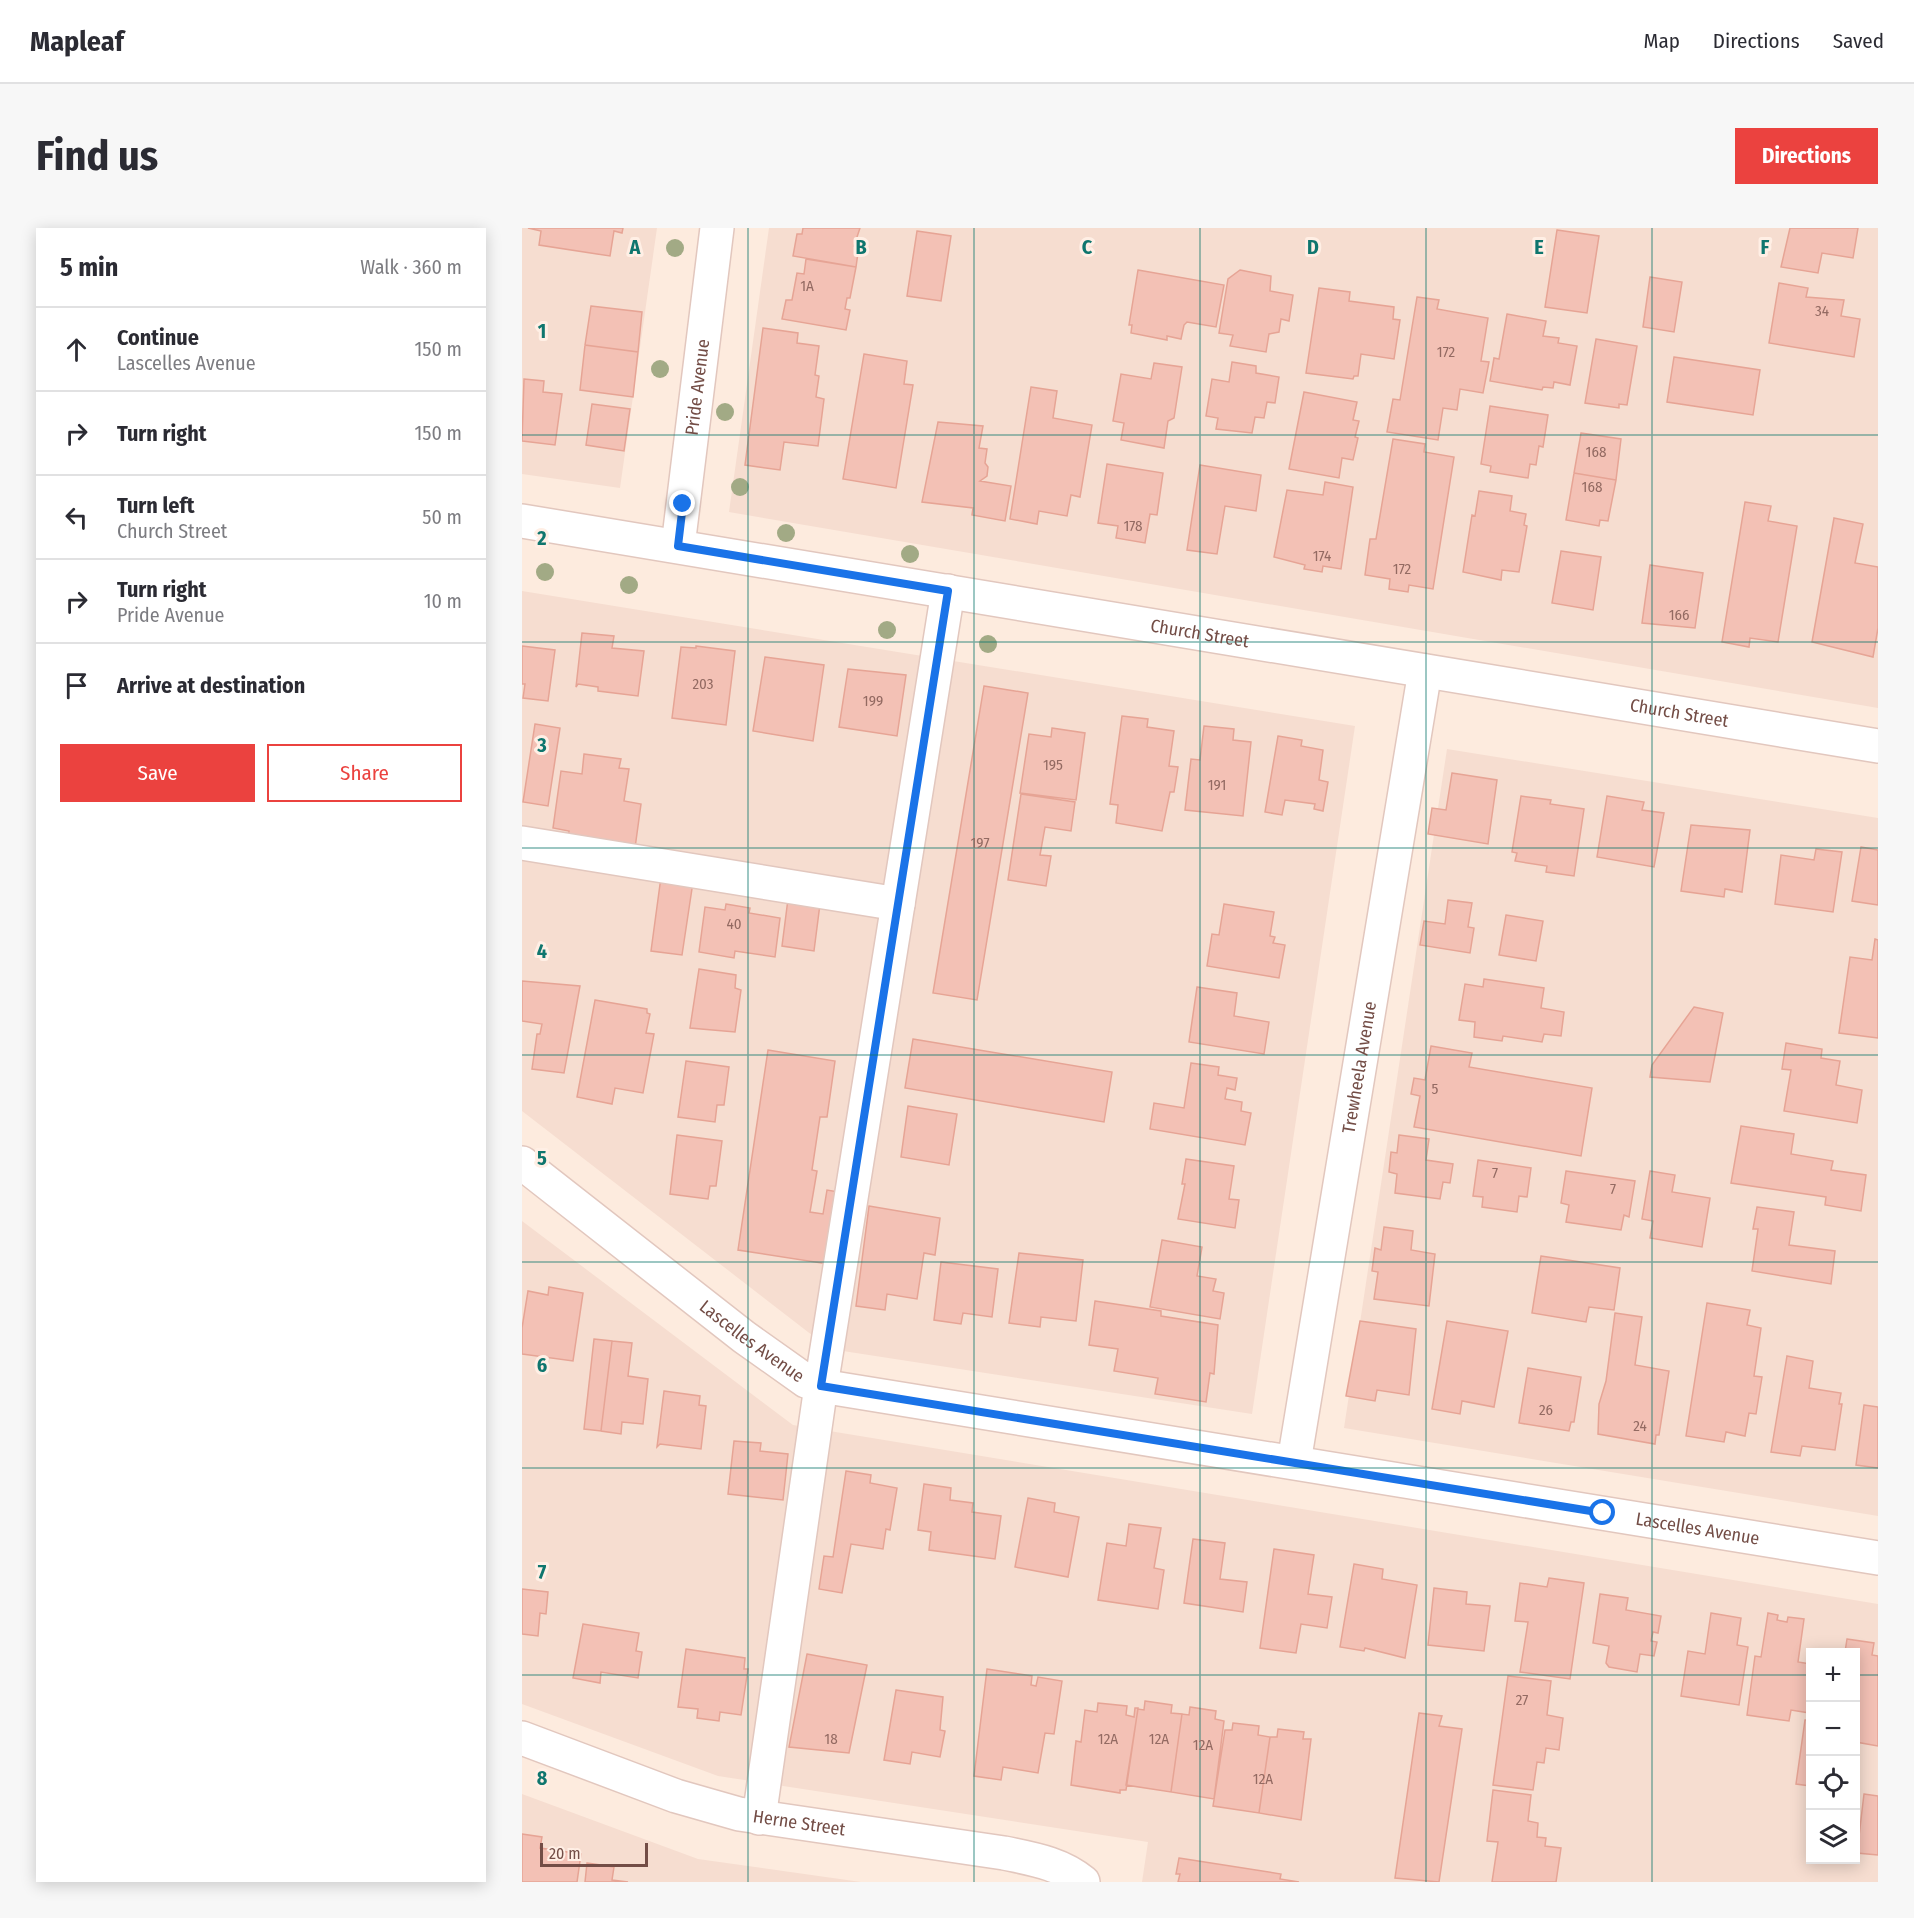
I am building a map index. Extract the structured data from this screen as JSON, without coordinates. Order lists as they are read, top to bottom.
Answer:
{
  "streets": {
    "street": [
      "Pride Avenue",
      "Church Street",
      "Trewheela Avenue",
      "Lascelles Avenue",
      "Herne Street"
    ]
  },
  "crossings": [
    ["Pride Avenue", "Church Street"],
    ["Church Street", "Trewheela Avenue"],
    ["Trewheela Avenue", "Lascelles Avenue"]
  ],
  "house_numbers": [
    "1A",
    "34",
    "172",
    "168",
    "168",
    "178",
    "174",
    "172",
    "166",
    "203",
    "199",
    "195",
    "191",
    "197",
    "40",
    "5",
    "7",
    "7",
    "26",
    "24",
    "27",
    "18",
    "12A",
    "12A",
    "12A",
    "12A"
  ],
  "scale_bar": "20 m",
  "page": {
    "header": "Mapleaf",
    "nav": ["Map", "Directions", "Saved"],
    "buttons": [
      "Directions",
      ["Save", "Share"]
    ],
    "title": "Find us",
    "heading": ["5 min", "Walk · 360 m"],
    "list": [
      ["Continue", "Lascelles Avenue", "150 m"],
      ["Turn right", "150 m"],
      ["Turn left", "Church Street", "50 m"],
      ["Turn right", "Pride Avenue", "10 m"],
      "Arrive at destination"
    ],
    "map_buttons": ["+", "−"],
    "scale": "20 m"
  },
  "grid": {
    "columns": [
      "A",
      "B",
      "C",
      "D",
      "E",
      "F"
    ],
    "rows": [
      "1",
      "2",
      "3",
      "4",
      "5",
      "6",
      "7",
      "8"
    ]
  }
}
